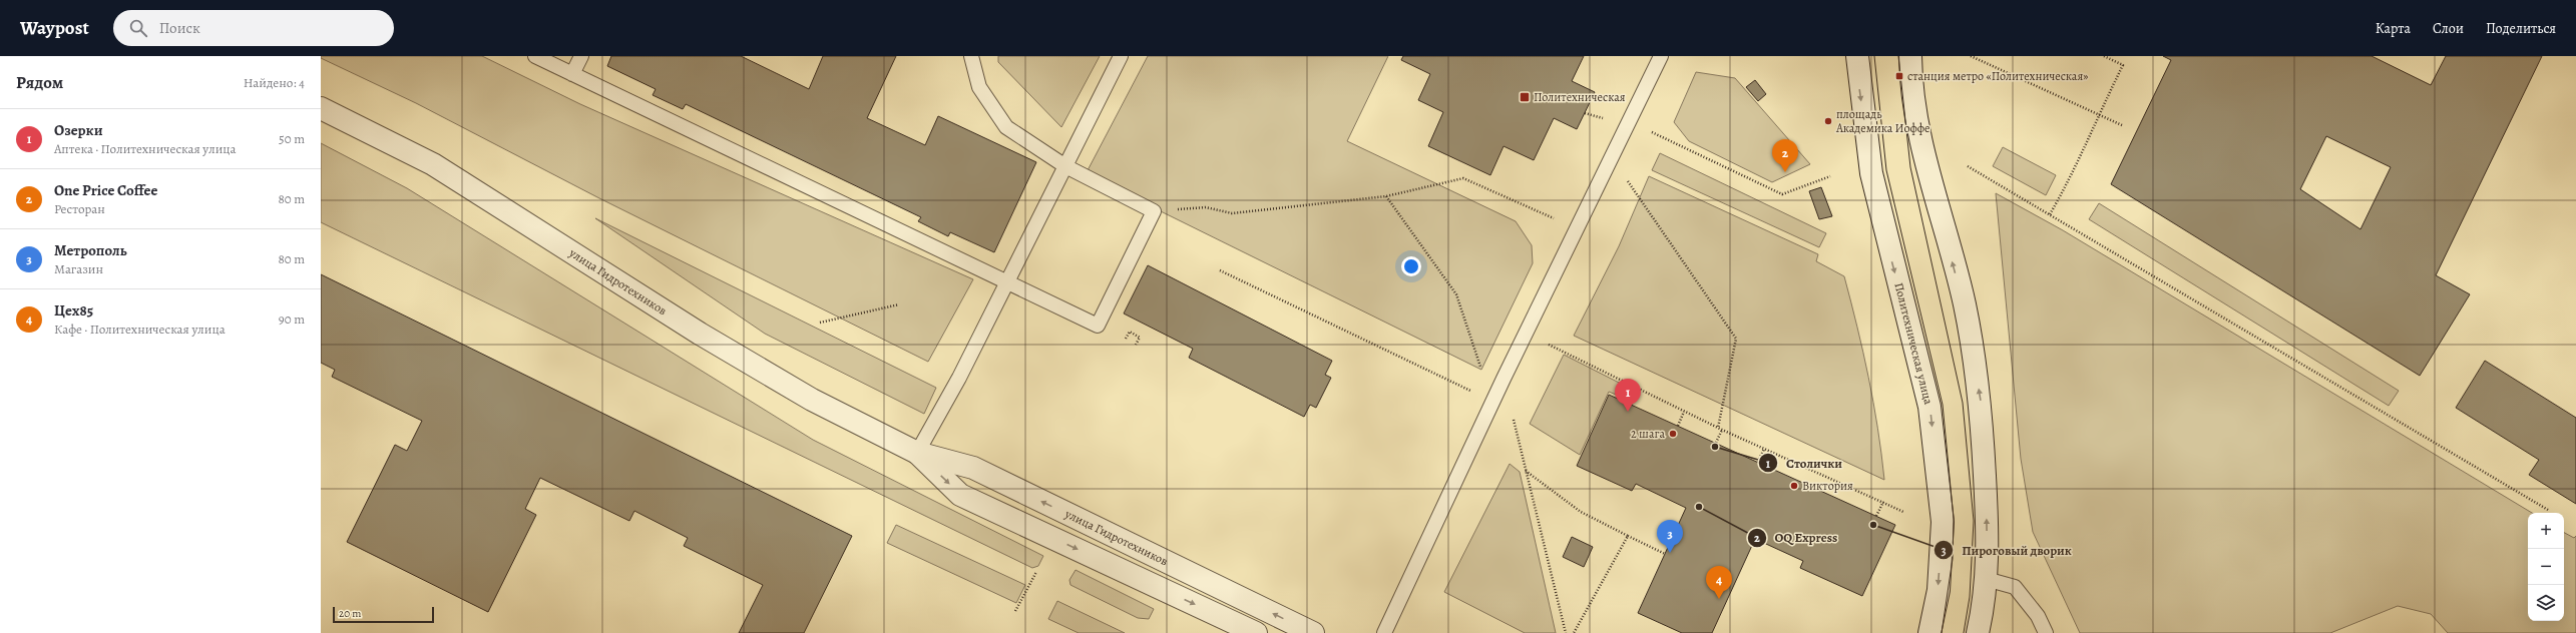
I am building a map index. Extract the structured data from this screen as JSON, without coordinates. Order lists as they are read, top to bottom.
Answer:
{
  "streets": {
    "street": ["улица Гидротехников", "Политехническая улица"]
  },
  "places": {
    "transit": ["станция метро «Политехническая»", "Политехническая"],
    "other": [
      "площадь Академика Иоффе",
      "2 шага",
      "Столички",
      "Виктория",
      "OQ Express",
      "Пироговый дворик"
    ]
  },
  "scale_bar": "20 m",
  "page": {
    "header": "Waypost",
    "search": "Поиск",
    "nav": ["Карта", "Слои", "Поделиться"],
    "heading": ["Рядом", "Найдено: 4"],
    "list": [
      {
        "mark": "1",
        "name": "Озерки",
        "note": "Аптека · Политехническая улица",
        "value": "50 m"
      },
      {
        "mark": "2",
        "name": "One Price Coffee",
        "note": "Ресторан",
        "value": "80 m"
      },
      {
        "mark": "3",
        "name": "Метрополь",
        "note": "Магазин",
        "value": "80 m"
      },
      {
        "mark": "4",
        "name": "Цех85",
        "note": "Кафе · Политехническая улица",
        "value": "90 m"
      }
    ],
    "pins": [
      "2",
      "1",
      "3",
      "4"
    ],
    "map_buttons": ["+", "−"],
    "scale": "20 m"
  }
}
